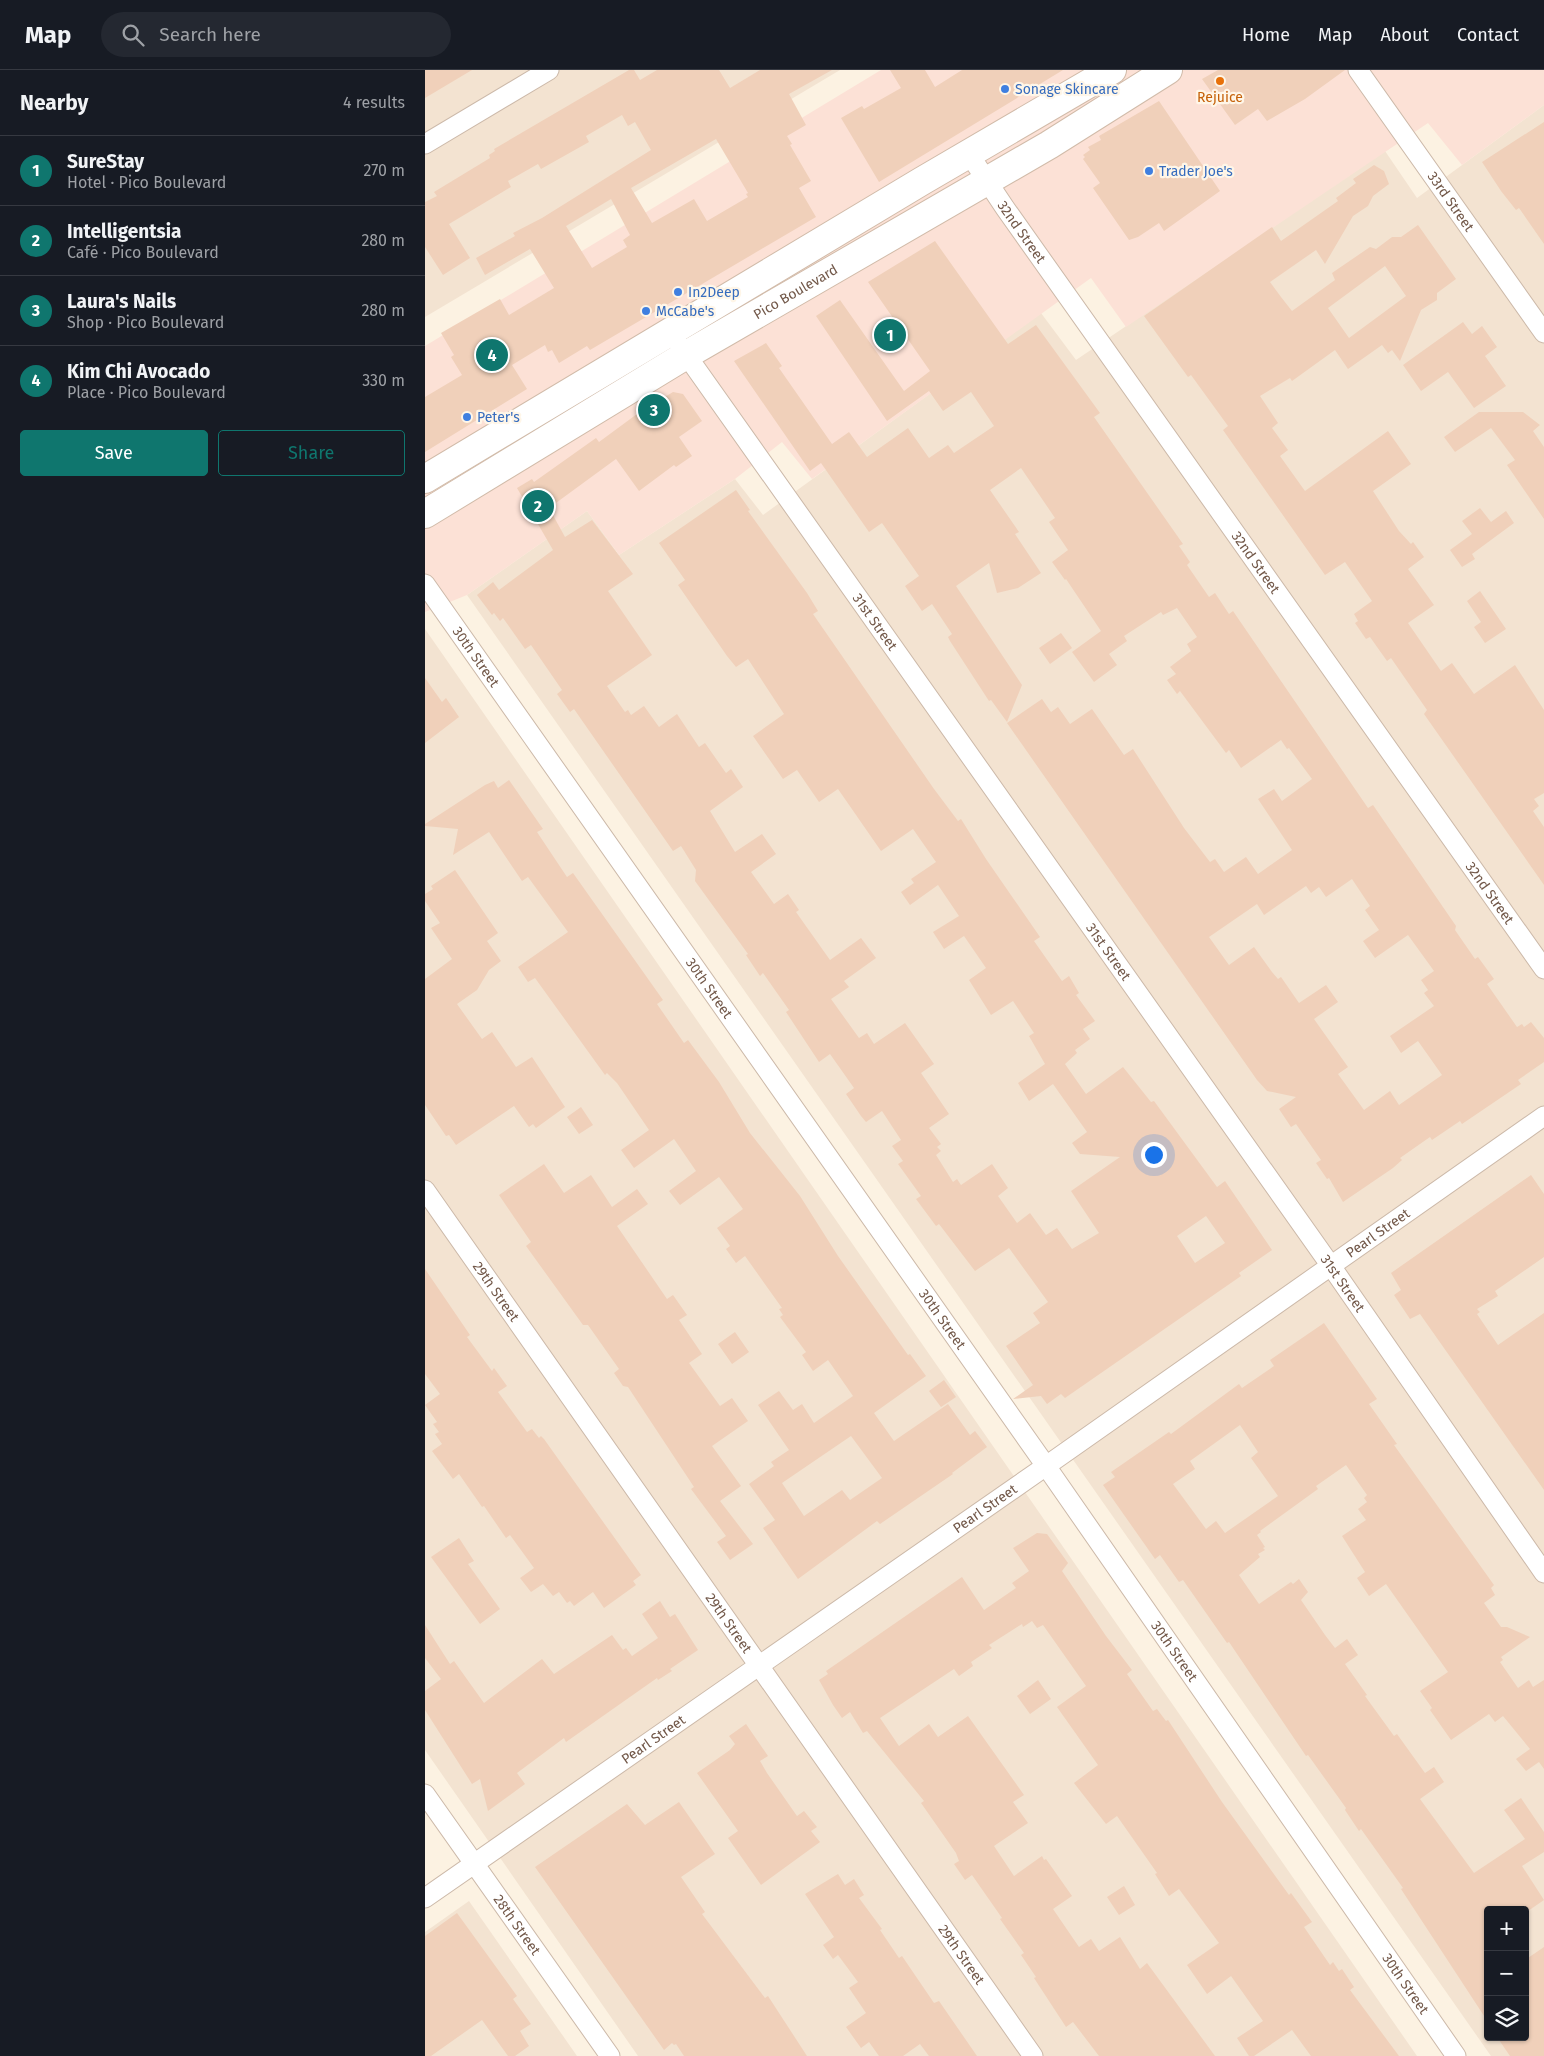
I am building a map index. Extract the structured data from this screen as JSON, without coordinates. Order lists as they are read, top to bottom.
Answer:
{
  "streets": {
    "main road": ["Pico Boulevard"],
    "street": [
      "33rd Street",
      "32nd Street",
      "31st Street",
      "30th Street",
      "Pearl Street",
      "29th Street",
      "28th Street"
    ]
  },
  "crossings": [
    ["32nd Street", "Pico Boulevard"],
    ["Pico Boulevard", "31st Street"],
    ["31st Street", "Pearl Street"],
    ["30th Street", "Pearl Street"],
    ["Pearl Street", "29th Street"],
    ["Pearl Street", "28th Street"]
  ],
  "places": [
    "Rejuice",
    "Sonage Skincare",
    "Trader Joe's",
    "In2Deep",
    "McCabe's",
    "Peter's"
  ],
  "page": {
    "header": "Map",
    "search": "Search here",
    "nav": [
      "Home",
      "Map",
      "About",
      "Contact"
    ],
    "heading": ["Nearby", "4 results"],
    "list": [
      {
        "mark": "1",
        "name": "SureStay",
        "note": "Hotel · Pico Boulevard",
        "value": "270 m"
      },
      {
        "mark": "2",
        "name": "Intelligentsia",
        "note": "Café · Pico Boulevard",
        "value": "280 m"
      },
      {
        "mark": "3",
        "name": "Laura's Nails",
        "note": "Shop · Pico Boulevard",
        "value": "280 m"
      },
      {
        "mark": "4",
        "name": "Kim Chi Avocado",
        "note": "Place · Pico Boulevard",
        "value": "330 m"
      }
    ],
    "pins": [
      "1",
      "4",
      "3",
      "2"
    ],
    "buttons": ["Save", "Share"],
    "map_buttons": ["+", "−"]
  }
}
